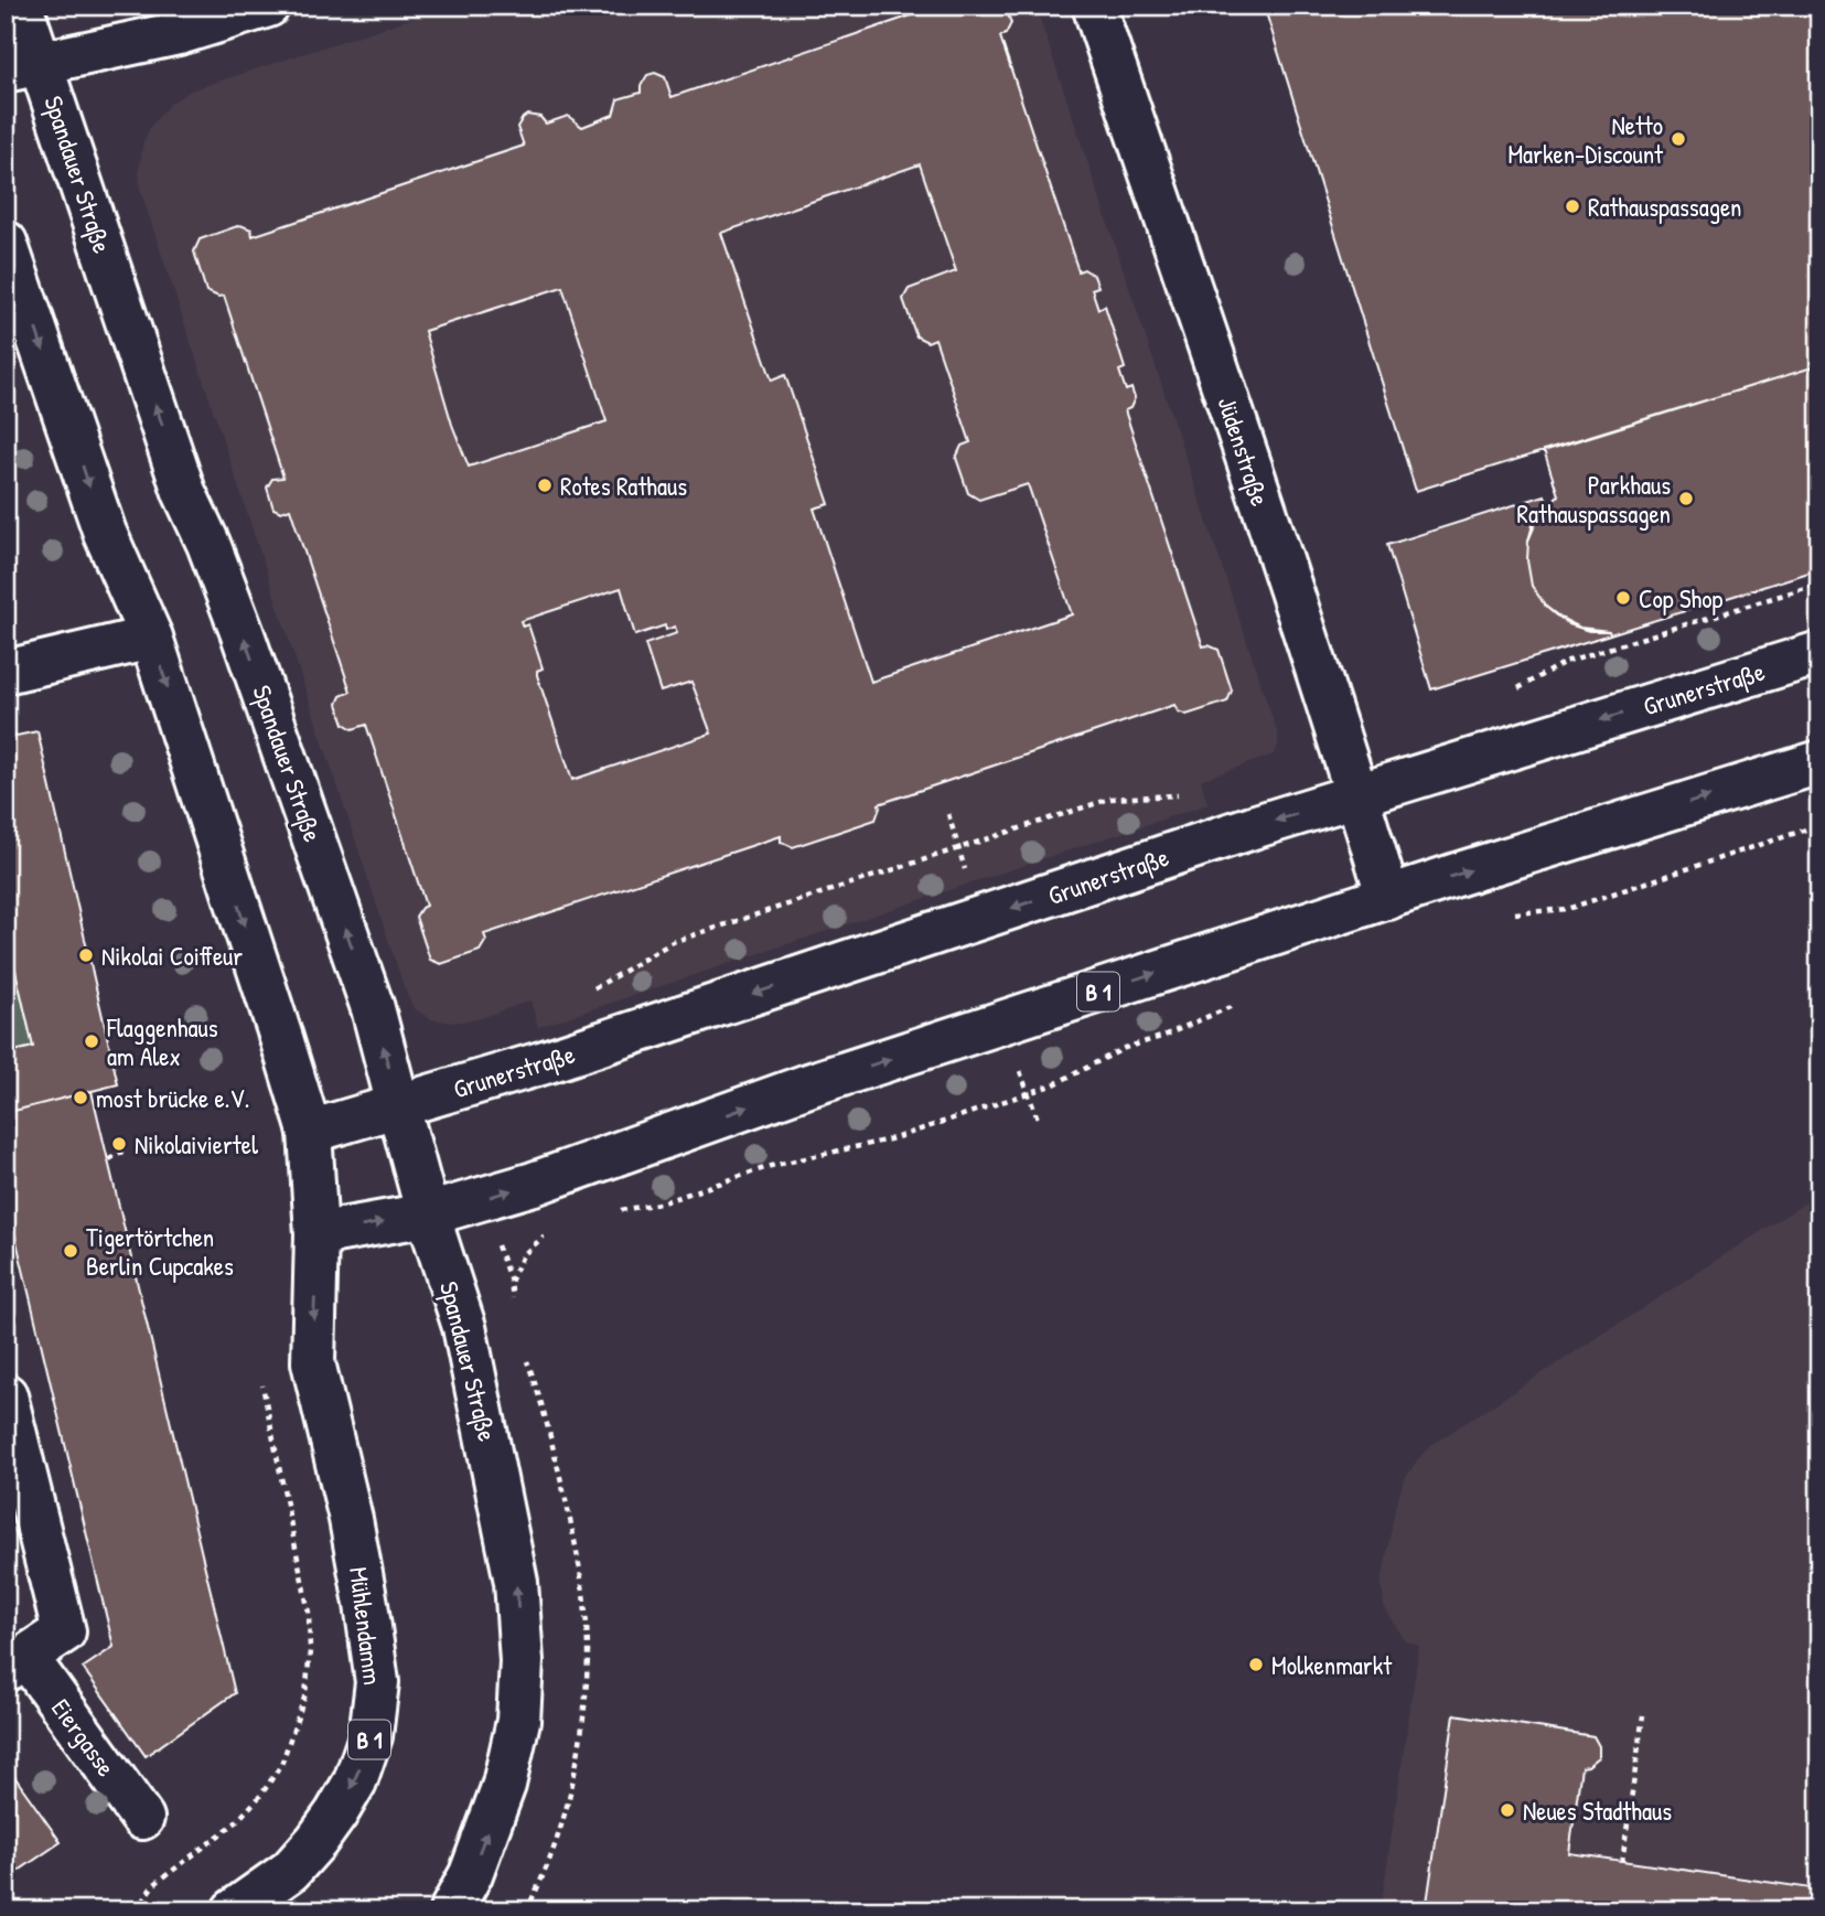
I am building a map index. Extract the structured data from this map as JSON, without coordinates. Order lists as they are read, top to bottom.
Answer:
{
  "streets": {
    "main road": [
      "Spandauer Straße",
      "Jüdenstraße",
      "Grunerstraße",
      "B 1",
      "Mühlendamm",
      "Eiergasse"
    ]
  },
  "crossings": [
    ["Spandauer Straße", "Grunerstraße"],
    ["Spandauer Straße", "B 1"],
    ["Jüdenstraße", "Grunerstraße"],
    ["Jüdenstraße", "B 1"],
    ["Grunerstraße", "B 1"],
    ["B 1", "Mühlendamm"]
  ],
  "one_way": ["Mühlendamm"],
  "places": [
    "Netto Marken-Discount",
    "Rathauspassagen",
    "Rotes Rathaus",
    "Parkhaus Rathauspassagen",
    "Cop Shop",
    "Nikolai Coiffeur",
    "Flaggenhaus am Alex",
    "most brücke e.V.",
    "Nikolaiviertel",
    "Tigertörtchen Berlin Cupcakes",
    "Molkenmarkt",
    "Neues Stadthaus"
  ]
}
